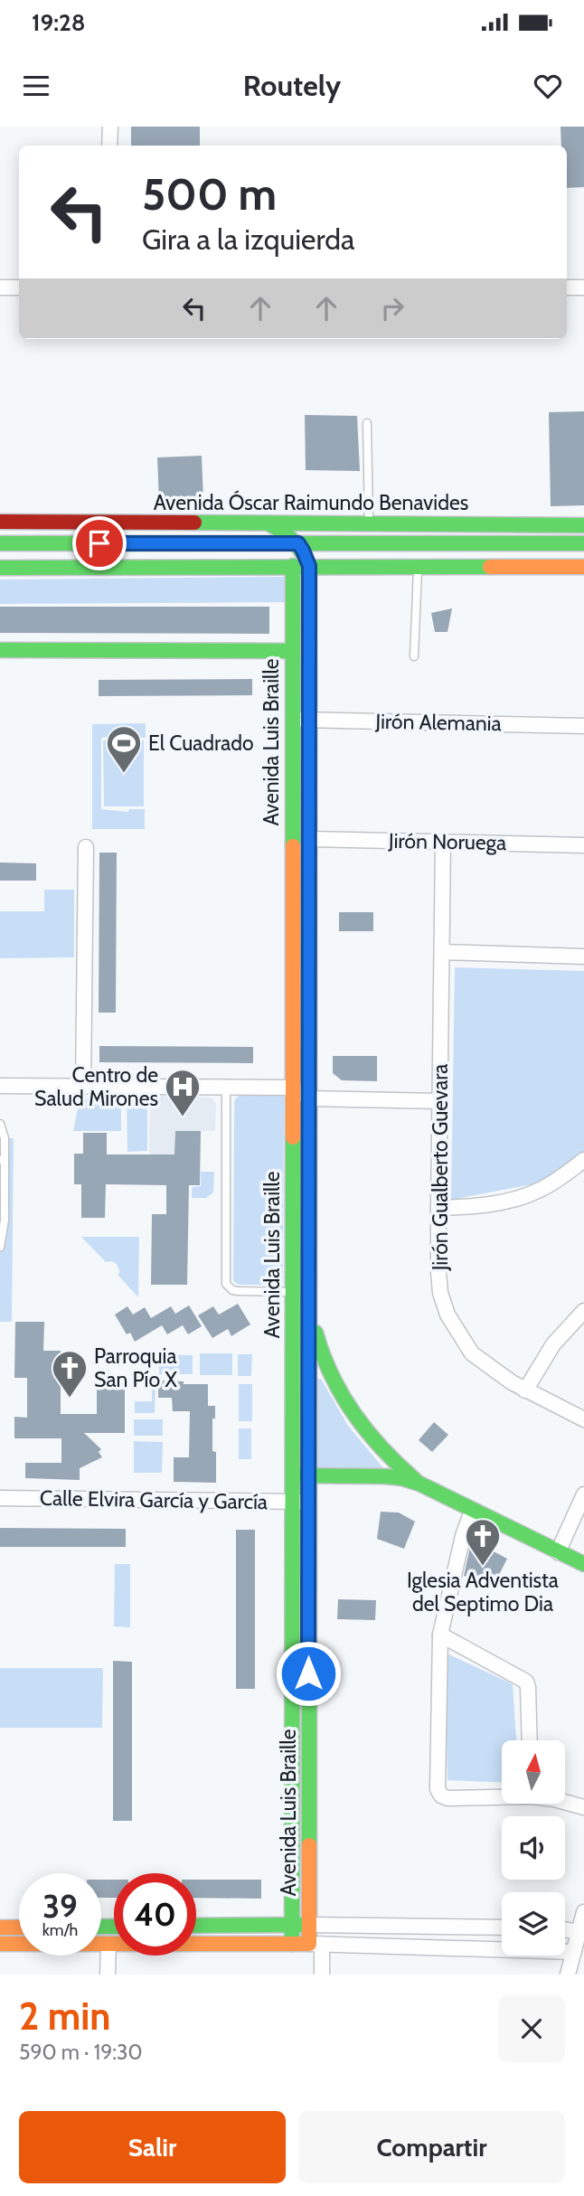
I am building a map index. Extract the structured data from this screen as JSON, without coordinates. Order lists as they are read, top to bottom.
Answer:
{
  "streets": {
    "street": [
      "Avenida Óscar Raimundo Benavides",
      "Jirón Alemania",
      "Avenida Luis Braille",
      "Jirón Noruega",
      "Jirón Gualberto Guevara",
      "Calle Elvira García y García"
    ]
  },
  "crossings": [
    ["Avenida Óscar Raimundo Benavides", "Avenida Luis Braille"],
    ["Jirón Alemania", "Avenida Luis Braille"],
    ["Avenida Luis Braille", "Jirón Noruega"],
    ["Avenida Luis Braille", "Calle Elvira García y García"],
    ["Jirón Noruega", "Jirón Gualberto Guevara"]
  ],
  "places": {
    "sports": ["El Cuadrado"],
    "hospital": ["Centro de Salud Mirones"],
    "church": ["Parroquia San Pío X", "Iglesia Adventista del Septimo Dia"]
  },
  "north": "top",
  "page": {
    "status": "19:28",
    "header": "Routely",
    "turn": ["500 m", "Gira a la izquierda"],
    "speed": "39 km/h",
    "limit": "40",
    "heading": ["2 min", "590 m · 19:30"],
    "buttons": ["Salir", "Compartir"]
  }
}
